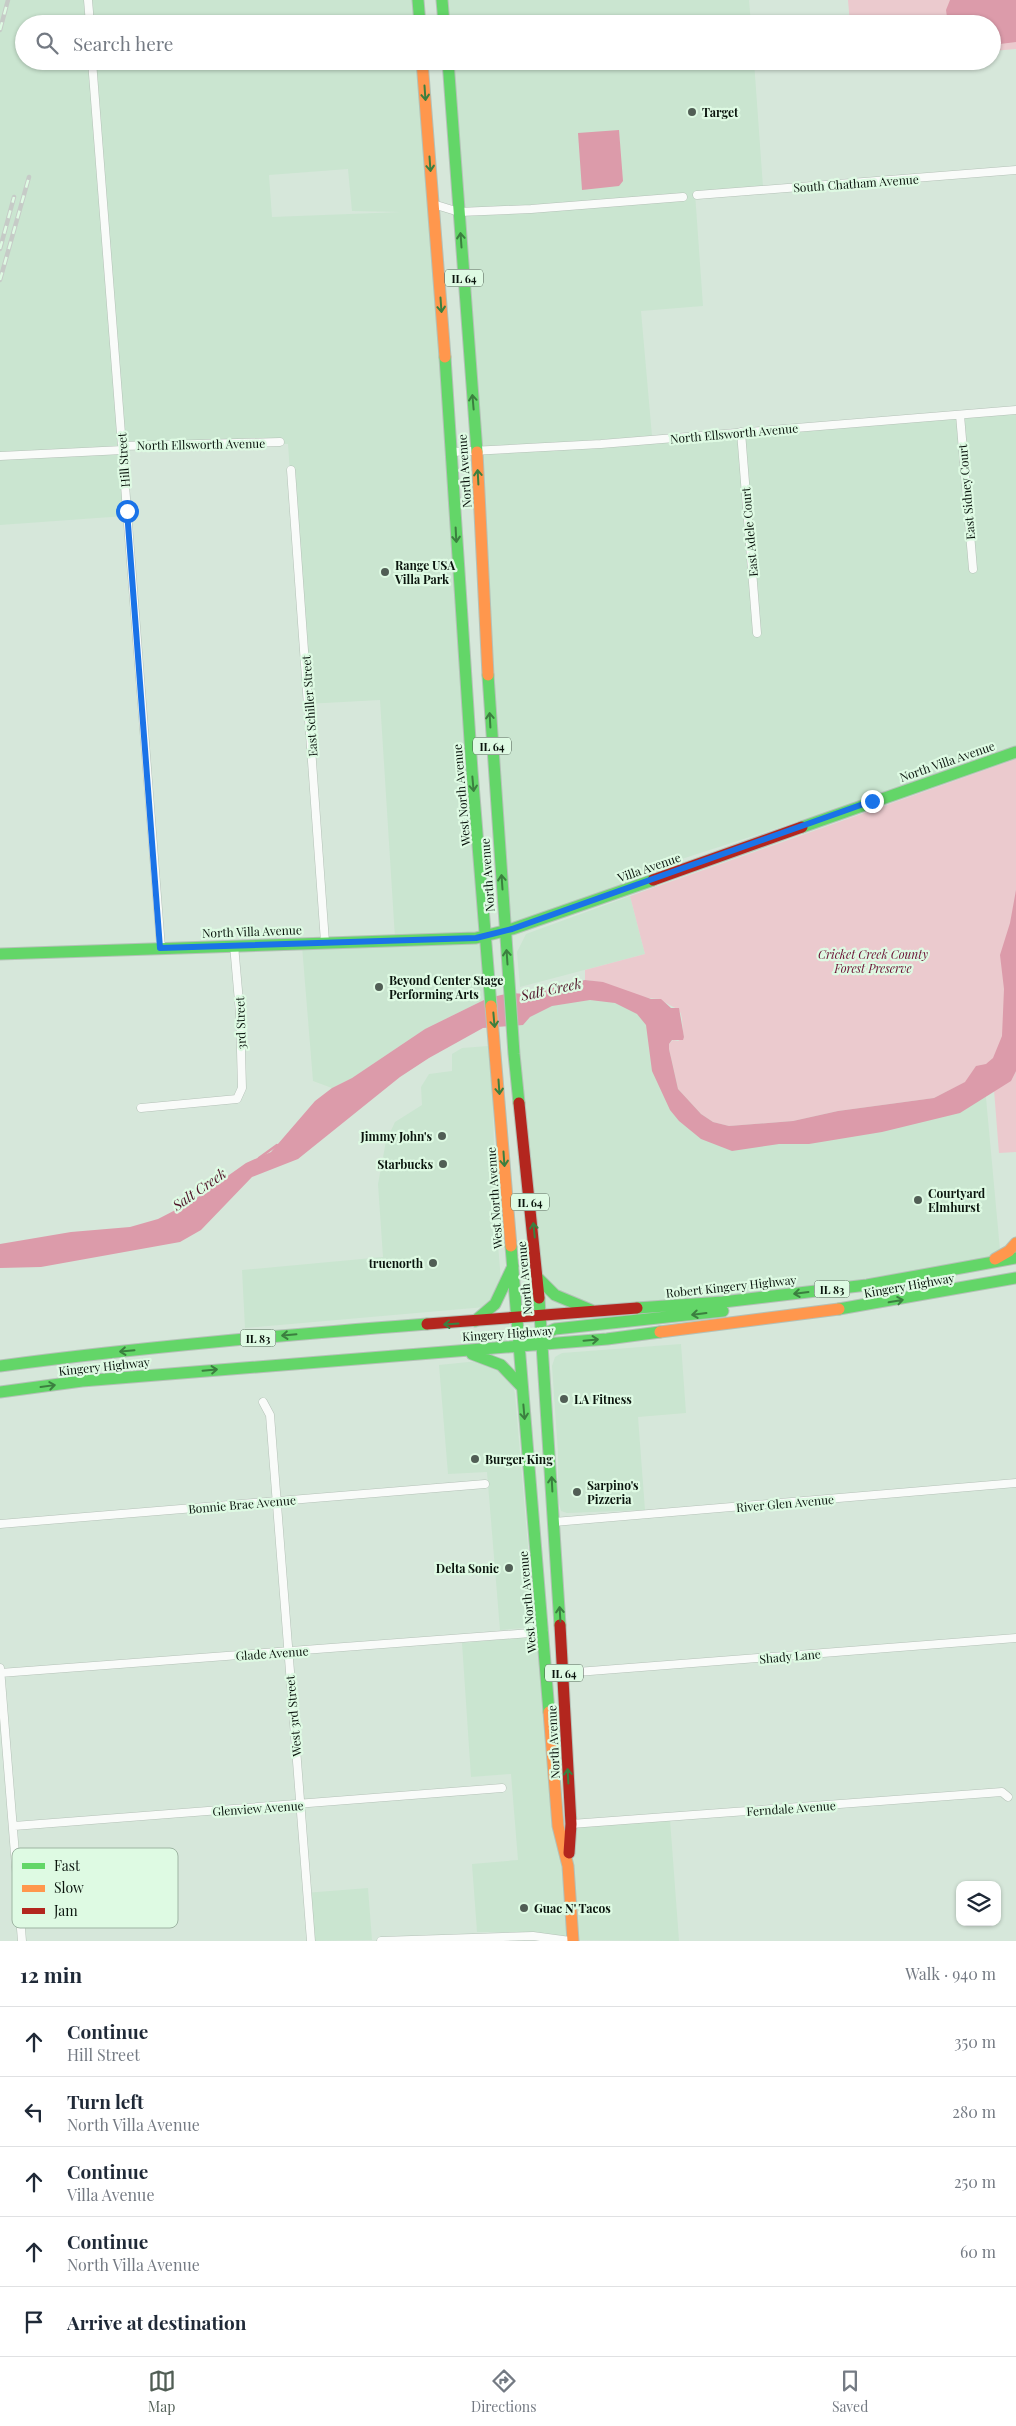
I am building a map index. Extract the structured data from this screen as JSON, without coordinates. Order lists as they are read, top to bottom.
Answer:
{
  "streets": {
    "main road": [
      "IL 64",
      "North Avenue",
      "North Villa Avenue",
      "West North Avenue",
      "Villa Avenue",
      "Kingery Highway",
      "Robert Kingery Highway",
      "IL 83"
    ],
    "street": [
      "South Chatham Avenue",
      "North Ellsworth Avenue",
      "Hill Street",
      "East Sidney Court",
      "East Adele Court",
      "East Schiller Street",
      "3rd Street",
      "River Glen Avenue",
      "Bonnie Brae Avenue",
      "Glade Avenue",
      "Shady Lane",
      "West 3rd Street",
      "Glenview Avenue",
      "Ferndale Avenue"
    ]
  },
  "crossings": [
    ["North Ellsworth Avenue", "Hill Street"],
    ["North Ellsworth Avenue", "North Avenue"],
    ["North Ellsworth Avenue", "East Sidney Court"],
    ["North Ellsworth Avenue", "East Adele Court"],
    ["North Ellsworth Avenue", "West North Avenue"],
    ["Hill Street", "North Villa Avenue"],
    ["North Avenue", "North Villa Avenue"],
    ["North Avenue", "West North Avenue"],
    ["North Avenue", "Villa Avenue"],
    ["North Avenue", "Kingery Highway"],
    ["North Avenue", "River Glen Avenue"],
    ["North Avenue", "Shady Lane"],
    ["North Avenue", "Ferndale Avenue"],
    ["East Schiller Street", "North Villa Avenue"],
    ["North Villa Avenue", "West North Avenue"],
    ["North Villa Avenue", "Villa Avenue"],
    ["North Villa Avenue", "3rd Street"],
    ["West North Avenue", "Kingery Highway"],
    ["West North Avenue", "Glade Avenue"],
    ["Kingery Highway", "Robert Kingery Highway"],
    ["Bonnie Brae Avenue", "West 3rd Street"],
    ["Glade Avenue", "West 3rd Street"],
    ["West 3rd Street", "Glenview Avenue"]
  ],
  "one_way": ["West North Avenue", "Robert Kingery Highway"],
  "water": ["Salt Creek"],
  "parks": ["Cricket Creek County Forest Preserve"],
  "places": [
    "Target",
    "Range USA Villa Park",
    "Beyond Center Stage Performing Arts",
    "Jimmy John's",
    "Starbucks",
    "Courtyard Elmhurst",
    "truenorth",
    "LA Fitness",
    "Burger King",
    "Sarpino's Pizzeria",
    "Delta Sonic",
    "Guac N' Tacos"
  ],
  "legend": ["Fast", "Slow", "Jam"],
  "page": {
    "search": "Search here",
    "heading": ["12 min", "Walk · 940 m"],
    "list": [
      ["Continue", "Hill Street", "350 m"],
      ["Turn left", "North Villa Avenue", "280 m"],
      ["Continue", "Villa Avenue", "250 m"],
      ["Continue", "North Villa Avenue", "60 m"],
      "Arrive at destination"
    ],
    "nav": ["Map", "Directions", "Saved"]
  }
}
